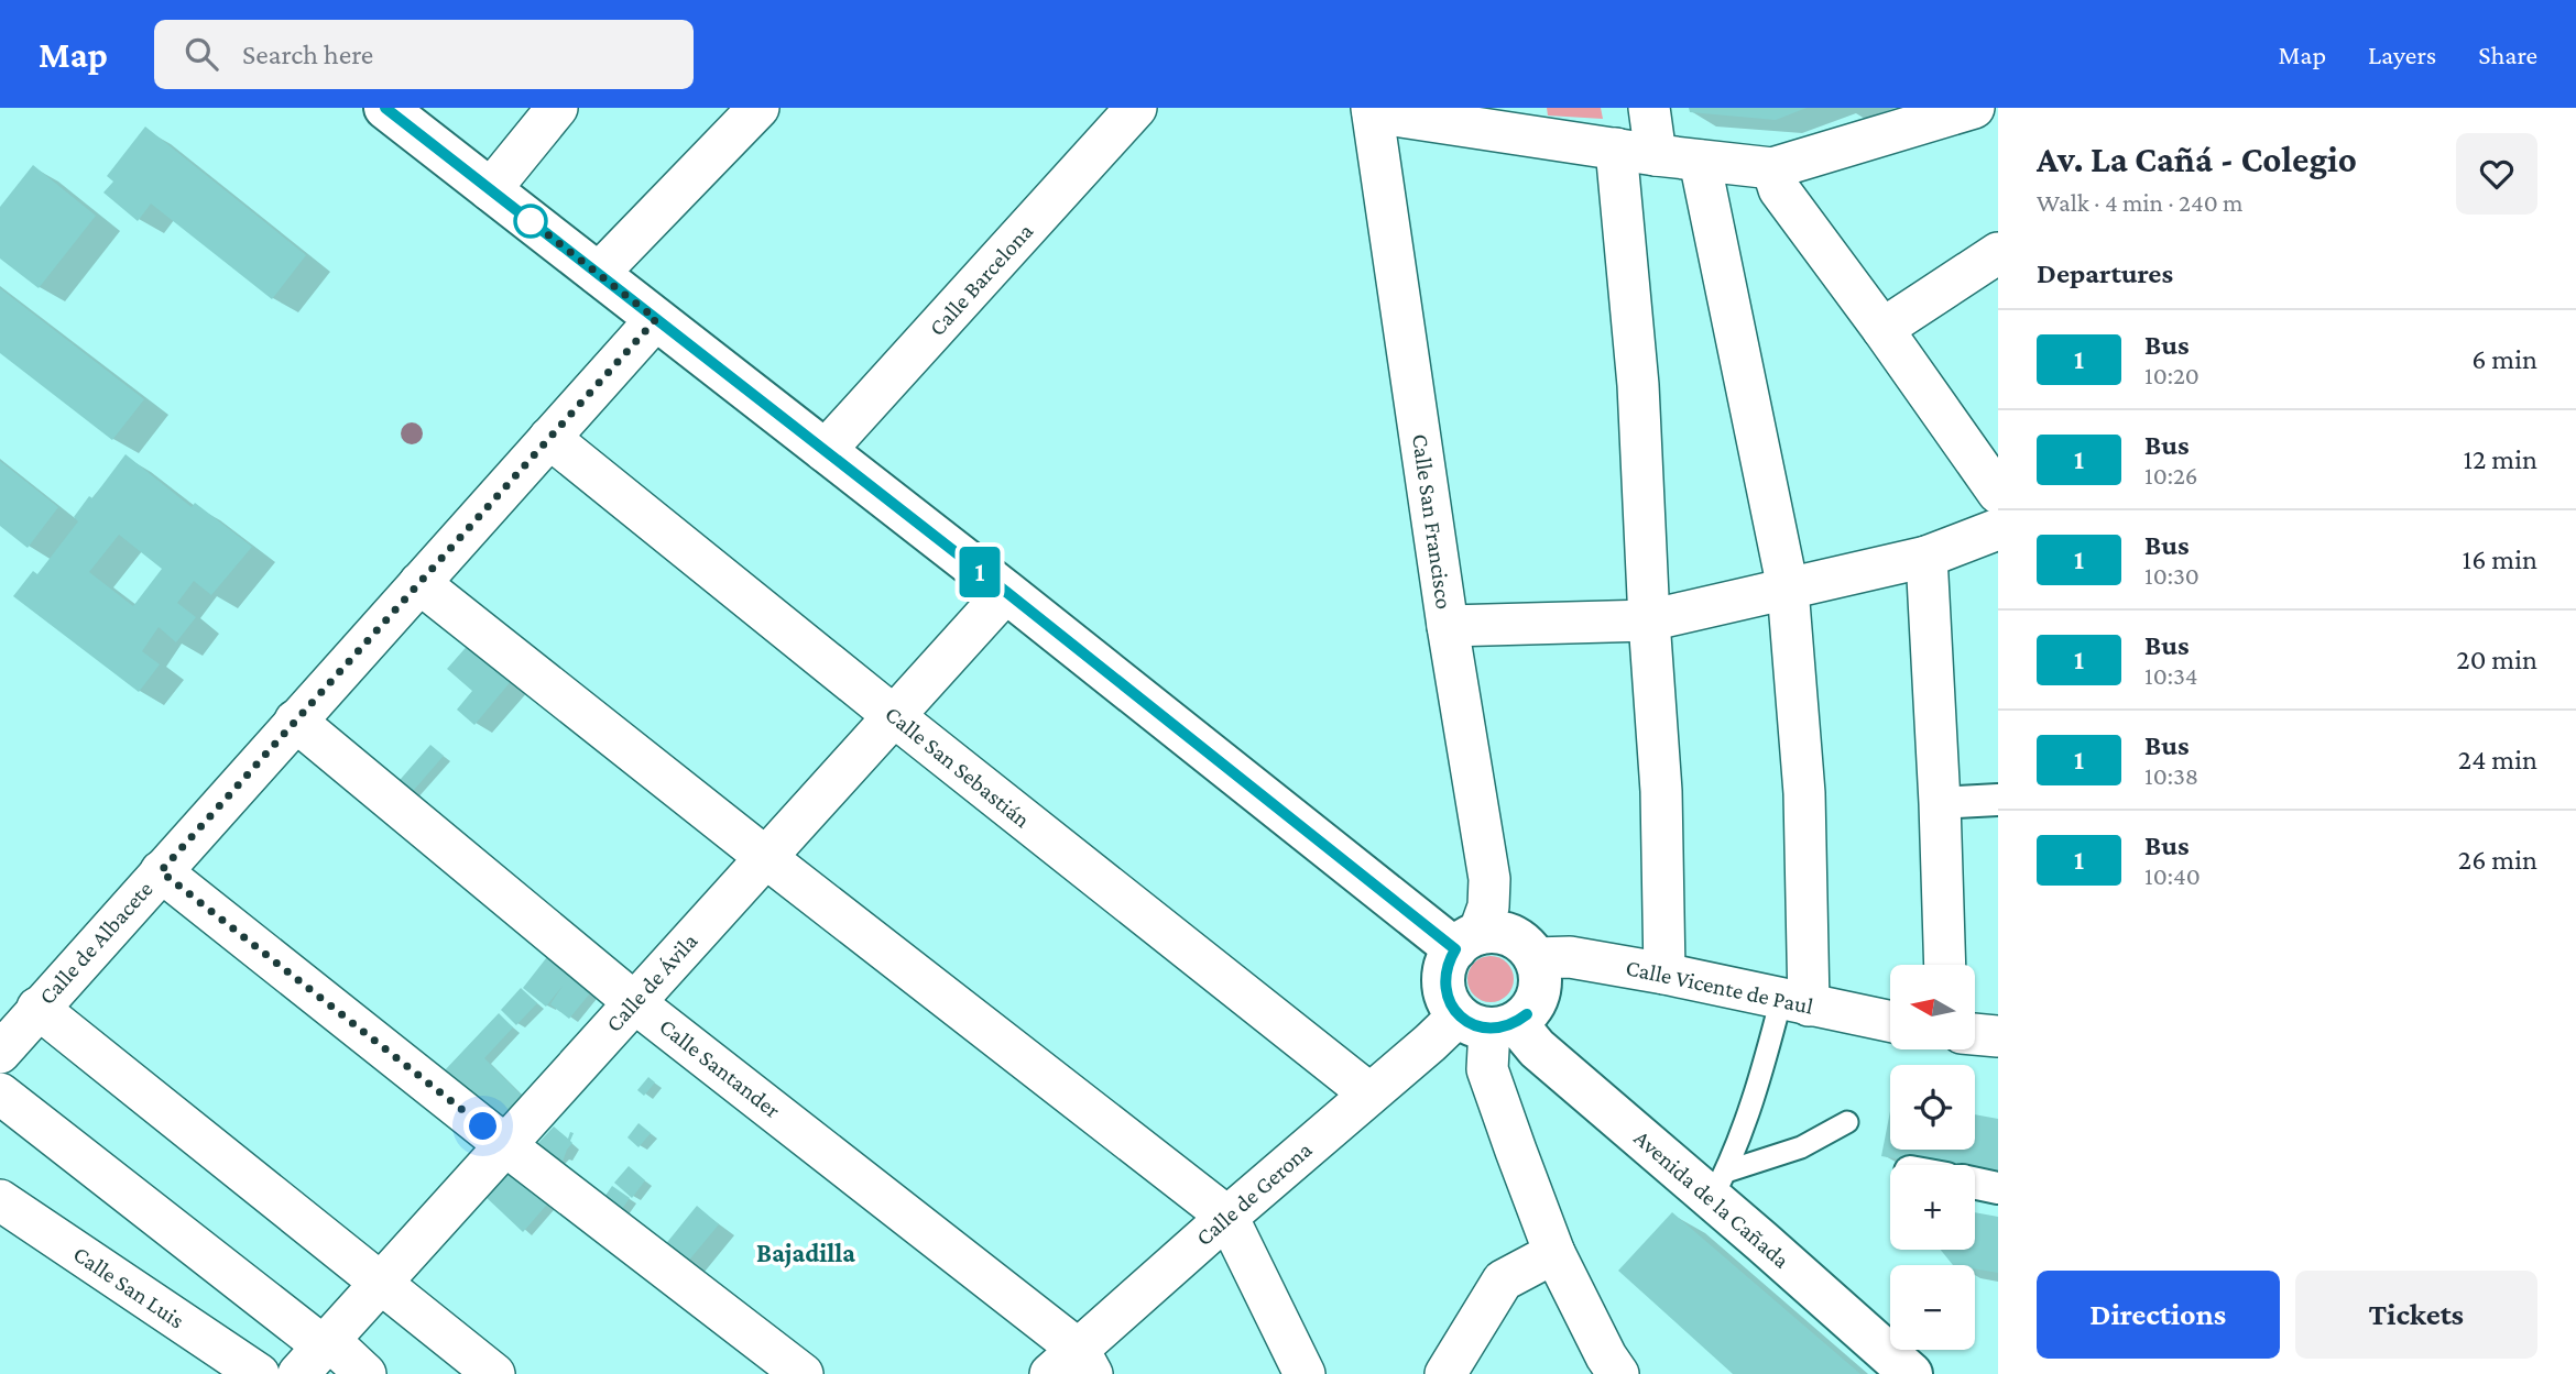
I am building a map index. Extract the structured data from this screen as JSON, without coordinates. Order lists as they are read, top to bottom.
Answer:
{
  "streets": {
    "street": [
      "Calle Barcelona",
      "Calle San Francisco",
      "Calle San Sebastián",
      "Calle de Albacete",
      "Calle de Ávila",
      "Calle Vicente de Paul",
      "Calle Santander",
      "Calle de Gerona",
      "Avenida de la Cañada",
      "Calle San Luis"
    ]
  },
  "crossings": [
    ["Calle San Francisco", "Calle Vicente de Paul"],
    ["Calle San Francisco", "Calle de Gerona"],
    ["Calle San Francisco", "Avenida de la Cañada"],
    ["Calle San Sebastián", "Calle de Albacete"],
    ["Calle San Sebastián", "Calle de Ávila"],
    ["Calle San Sebastián", "Calle de Gerona"],
    ["Calle de Albacete", "Calle Santander"],
    ["Calle de Ávila", "Calle Santander"],
    ["Calle Vicente de Paul", "Calle de Gerona"],
    ["Calle Vicente de Paul", "Avenida de la Cañada"],
    ["Calle Santander", "Calle de Gerona"],
    ["Calle de Gerona", "Avenida de la Cañada"]
  ],
  "districts": ["Bajadilla"],
  "lines": ["bus line 1"],
  "north": "left",
  "page": {
    "header": "Map",
    "search": "Search here",
    "nav": ["Map", "Layers", "Share"],
    "on_map": "1",
    "heading": [
      ["Av. La Cañá - Colegio", "Walk · 4 min · 240 m"],
      "Departures"
    ],
    "list": [
      {
        "mark": "1",
        "name": "Bus",
        "note": "10:20",
        "value": "6 min"
      },
      {
        "mark": "1",
        "name": "Bus",
        "note": "10:26",
        "value": "12 min"
      },
      {
        "mark": "1",
        "name": "Bus",
        "note": "10:30",
        "value": "16 min"
      },
      {
        "mark": "1",
        "name": "Bus",
        "note": "10:34",
        "value": "20 min"
      },
      {
        "mark": "1",
        "name": "Bus",
        "note": "10:38",
        "value": "24 min"
      },
      {
        "mark": "1",
        "name": "Bus",
        "note": "10:40",
        "value": "26 min"
      }
    ],
    "map_buttons": ["+", "−"],
    "buttons": ["Directions", "Tickets"]
  }
}
